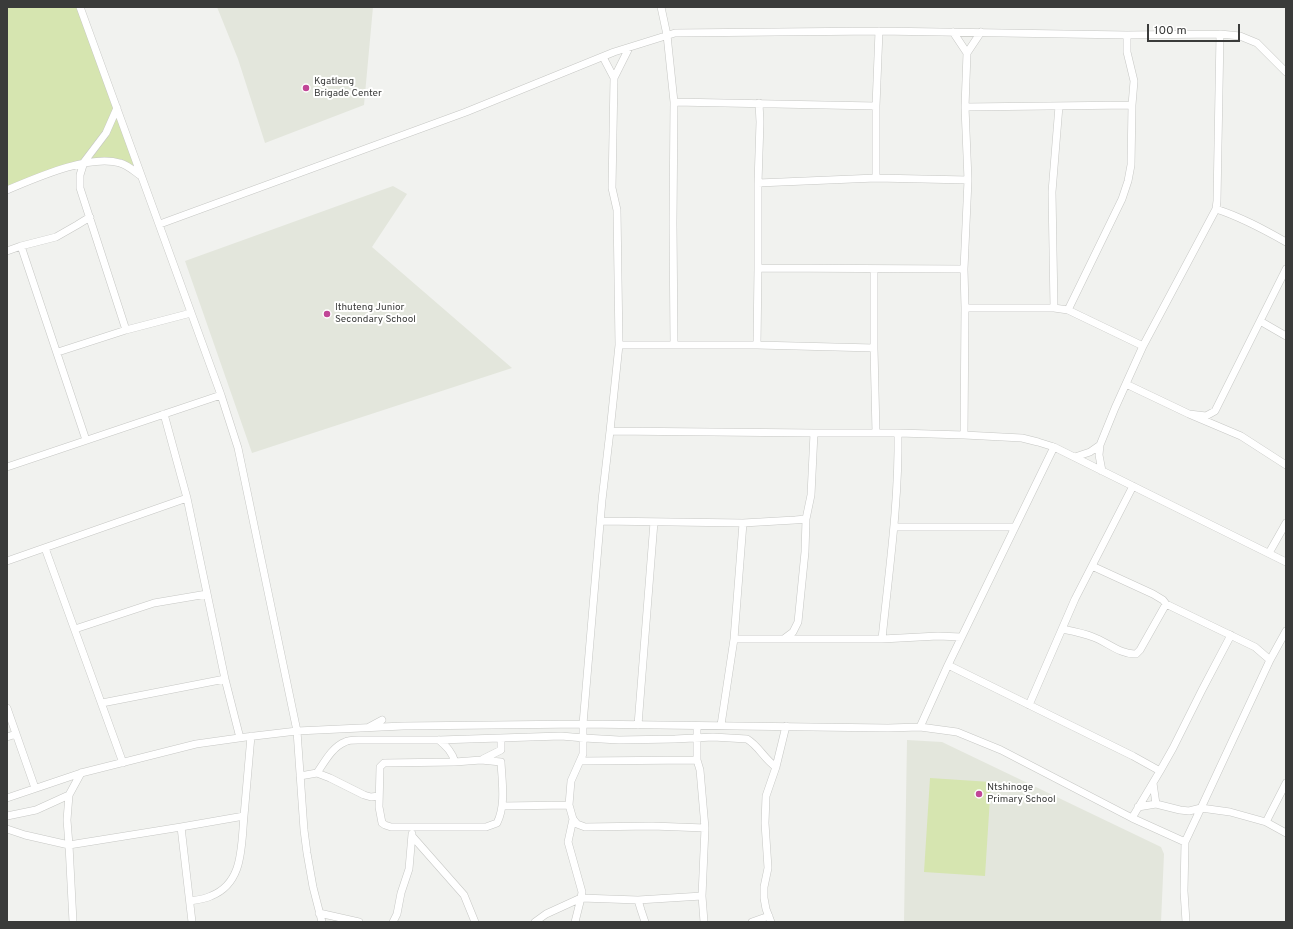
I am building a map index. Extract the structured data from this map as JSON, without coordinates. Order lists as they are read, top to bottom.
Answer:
{
  "places": ["Kgatleng Brigade Center", "Ithuteng Junior Secondary School", "Ntshinoge Primary School"],
  "scale_bar": "100 m"
}
